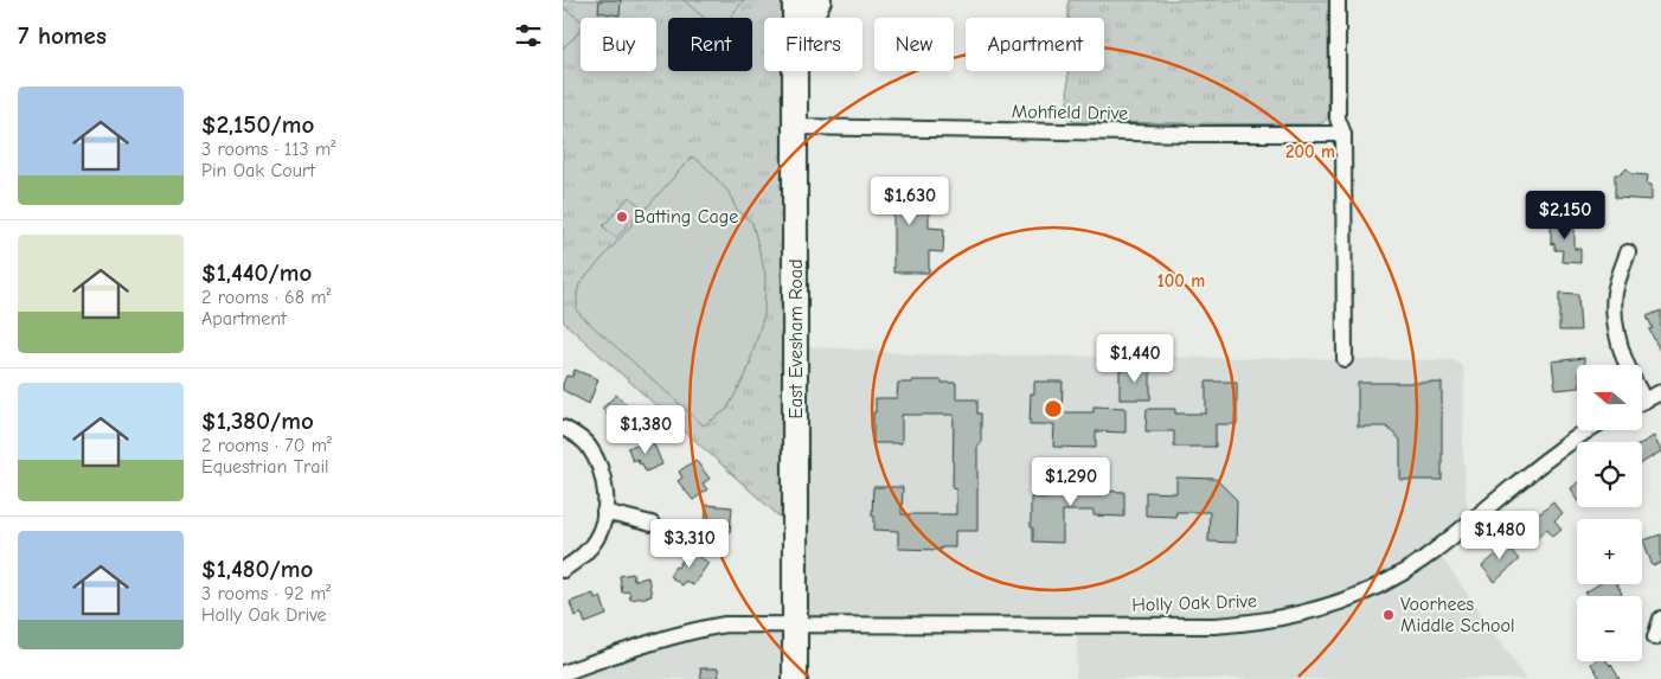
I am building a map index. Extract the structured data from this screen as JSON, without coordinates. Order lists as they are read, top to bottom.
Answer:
{
  "streets": {
    "main road": ["East Evesham Road"],
    "street": ["Mohfield Drive", "Holly Oak Drive"]
  },
  "crossings": [
    ["Mohfield Drive", "East Evesham Road"],
    ["East Evesham Road", "Holly Oak Drive"]
  ],
  "places": ["Batting Cage", "Voorhees Middle School"],
  "north": "left",
  "page": {
    "heading": "7 homes",
    "chip": [
      "Buy",
      "Rent",
      "Filters",
      "New",
      "Apartment"
    ],
    "list": [
      {
        "name": "$2,150/mo",
        "note": "3 rooms · 113 m² · Pin Oak Court"
      },
      {
        "name": "$1,440/mo",
        "note": "2 rooms · 68 m² · Apartment"
      },
      {
        "name": "$1,380/mo",
        "note": "2 rooms · 70 m² · Equestrian Trail"
      },
      {
        "name": "$1,480/mo",
        "note": "3 rooms · 92 m² · Holly Oak Drive"
      }
    ],
    "price": [
      "$1,630",
      "$2,150",
      "$1,440",
      "$1,380",
      "$1,290",
      "$1,480",
      "$3,310"
    ],
    "map_buttons": ["+", "−"]
  },
  "rings": ["200 m", "100 m"]
}
